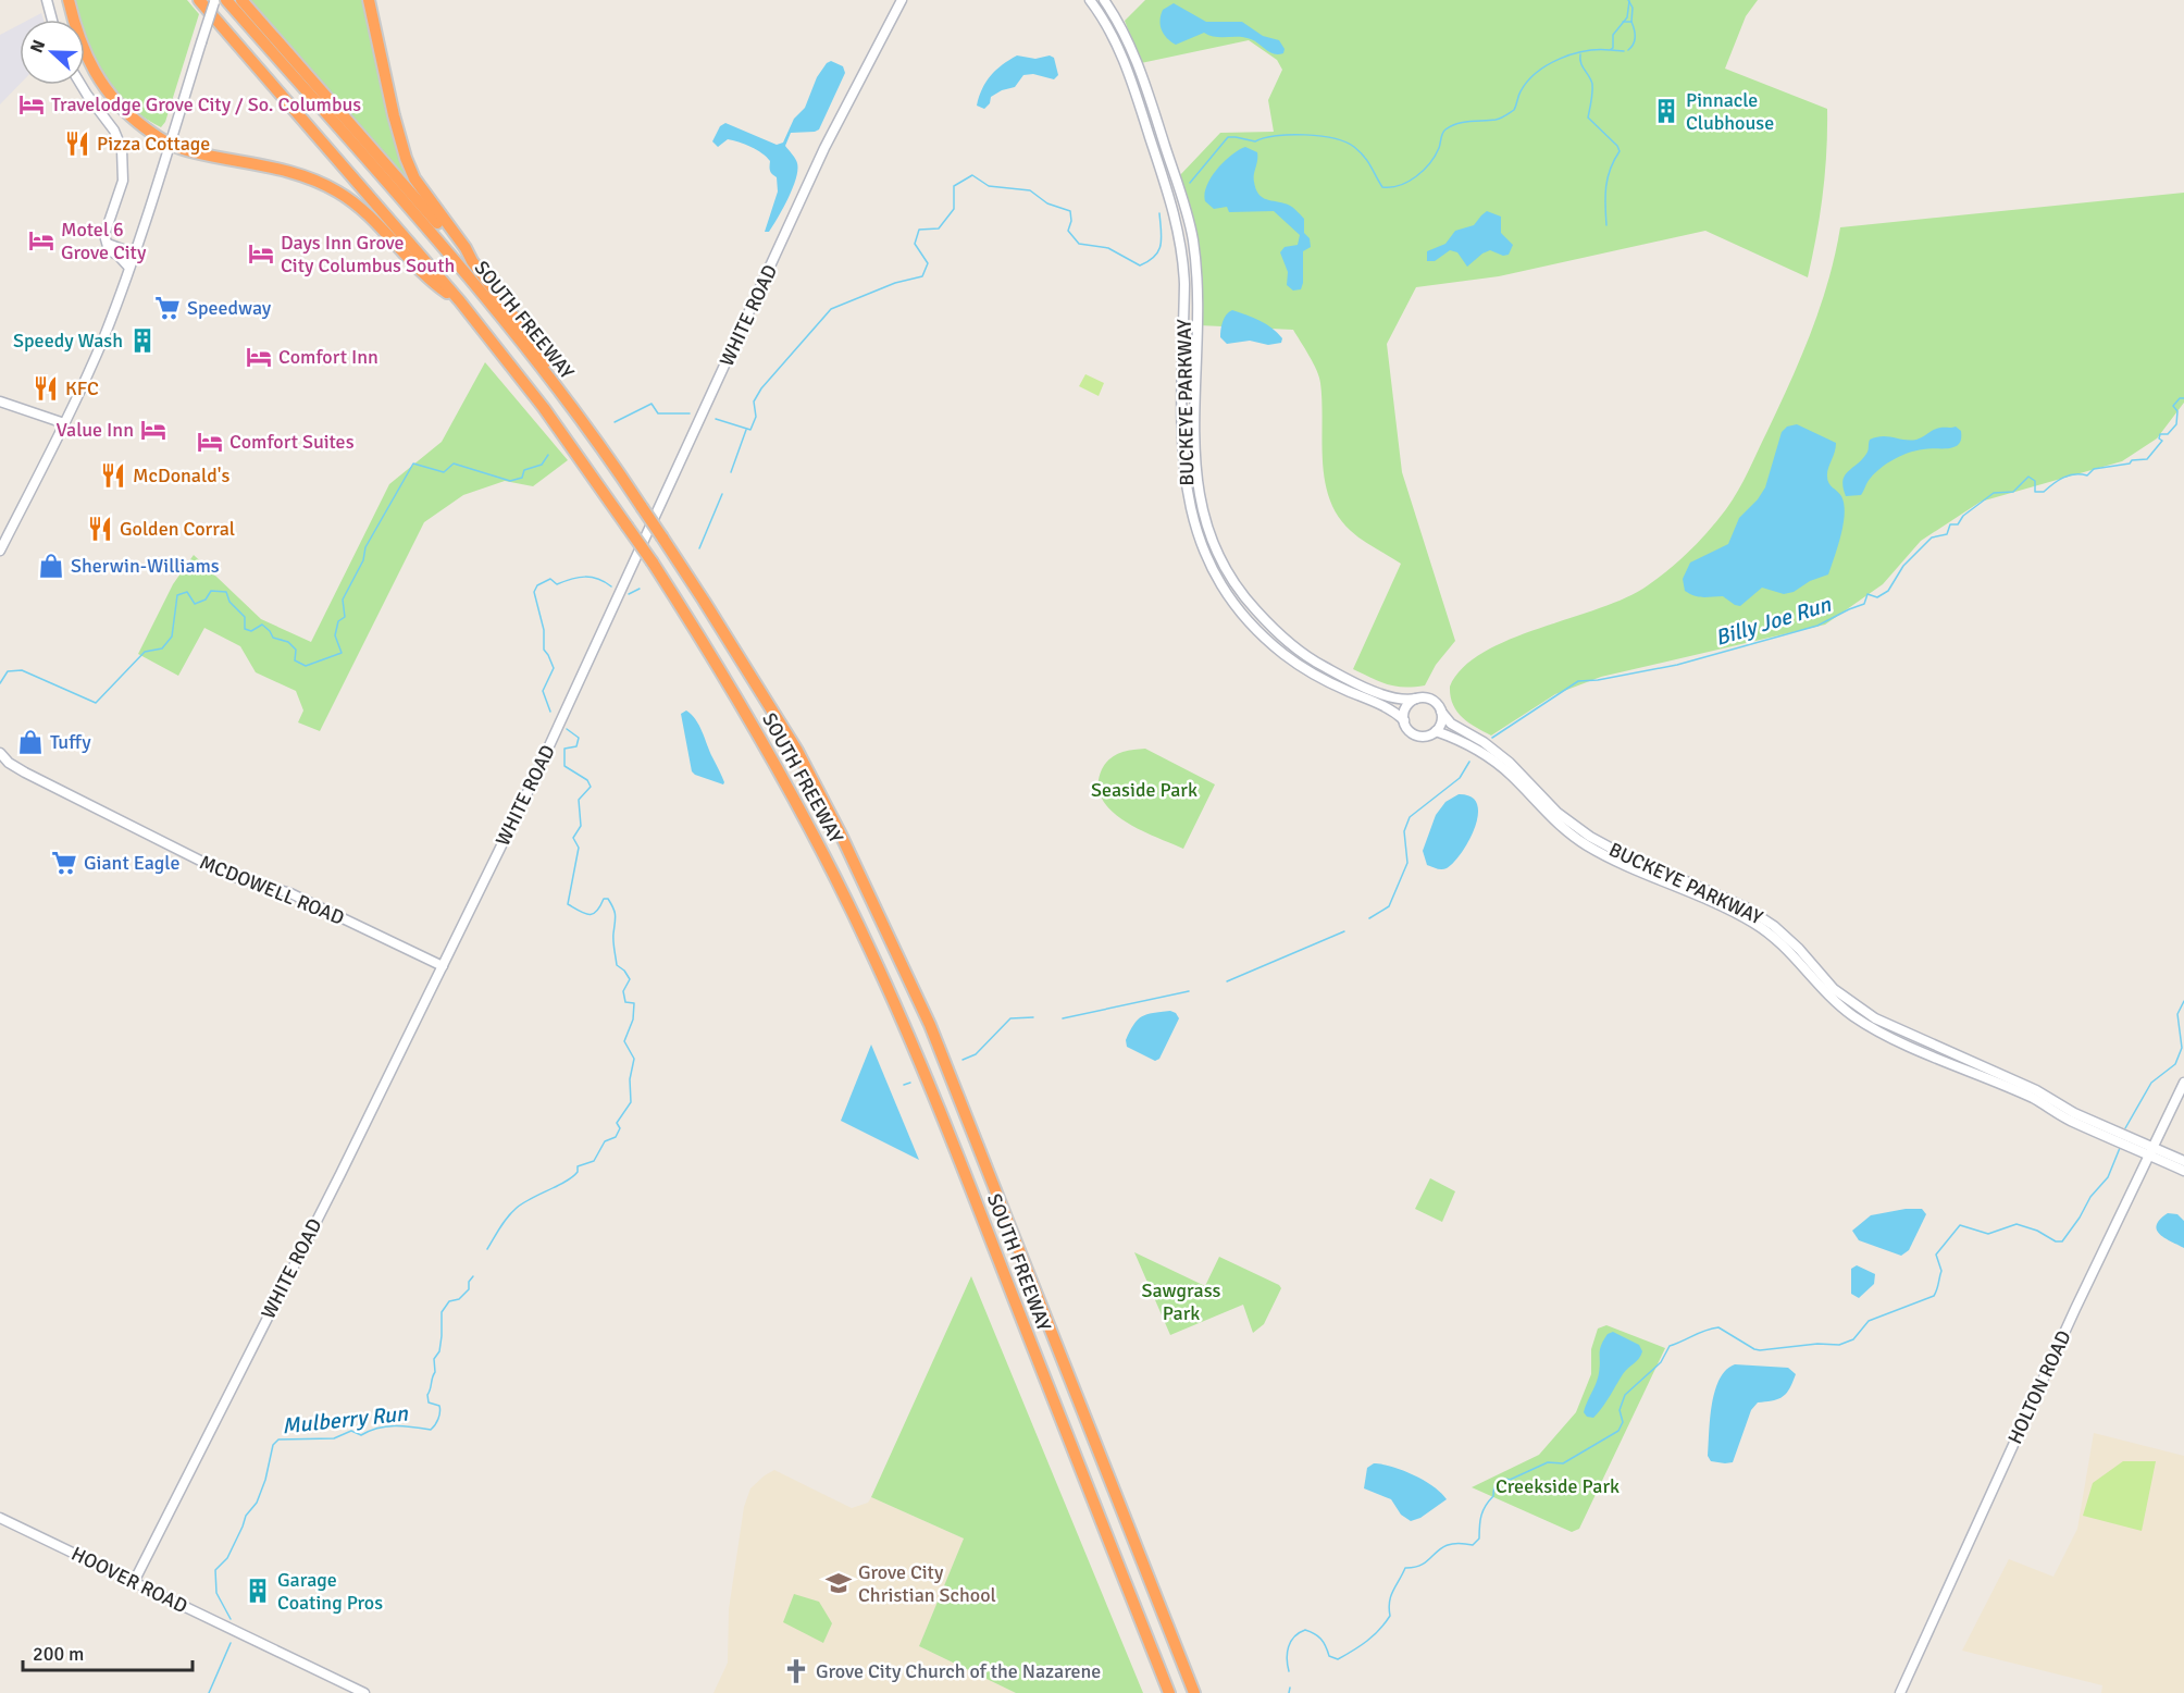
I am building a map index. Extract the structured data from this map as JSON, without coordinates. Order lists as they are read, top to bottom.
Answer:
{
  "streets": {
    "highway": ["SOUTH FREEWAY"],
    "street": [
      "WHITE ROAD",
      "BUCKEYE PARKWAY",
      "MCDOWELL ROAD",
      "HOLTON ROAD",
      "HOOVER ROAD"
    ]
  },
  "crossings": [
    ["WHITE ROAD", "MCDOWELL ROAD"],
    ["WHITE ROAD", "HOOVER ROAD"],
    ["BUCKEYE PARKWAY", "HOLTON ROAD"]
  ],
  "water": ["Billy Joe Run", "Mulberry Run"],
  "parks": ["Seaside Park", "Sawgrass Park", "Creekside Park"],
  "places": {
    "hotel": [
      "Travelodge Grove City / So. Columbus",
      "Motel 6 Grove City",
      "Days Inn Grove City Columbus South",
      "Comfort Inn",
      "Value Inn",
      "Comfort Suites"
    ],
    "building": ["Pinnacle Clubhouse", "Speedy Wash", "Garage Coating Pros"],
    "restaurant": [
      "Pizza Cottage",
      "KFC",
      "McDonald's",
      "Golden Corral"
    ],
    "supermarket": ["Speedway", "Giant Eagle"],
    "shop": ["Sherwin-Williams", "Tuffy"],
    "school or university": ["Grove City Christian School"],
    "church": ["Grove City Church of the Nazarene"]
  },
  "scale_bar": "200 m",
  "north": "left"
}
